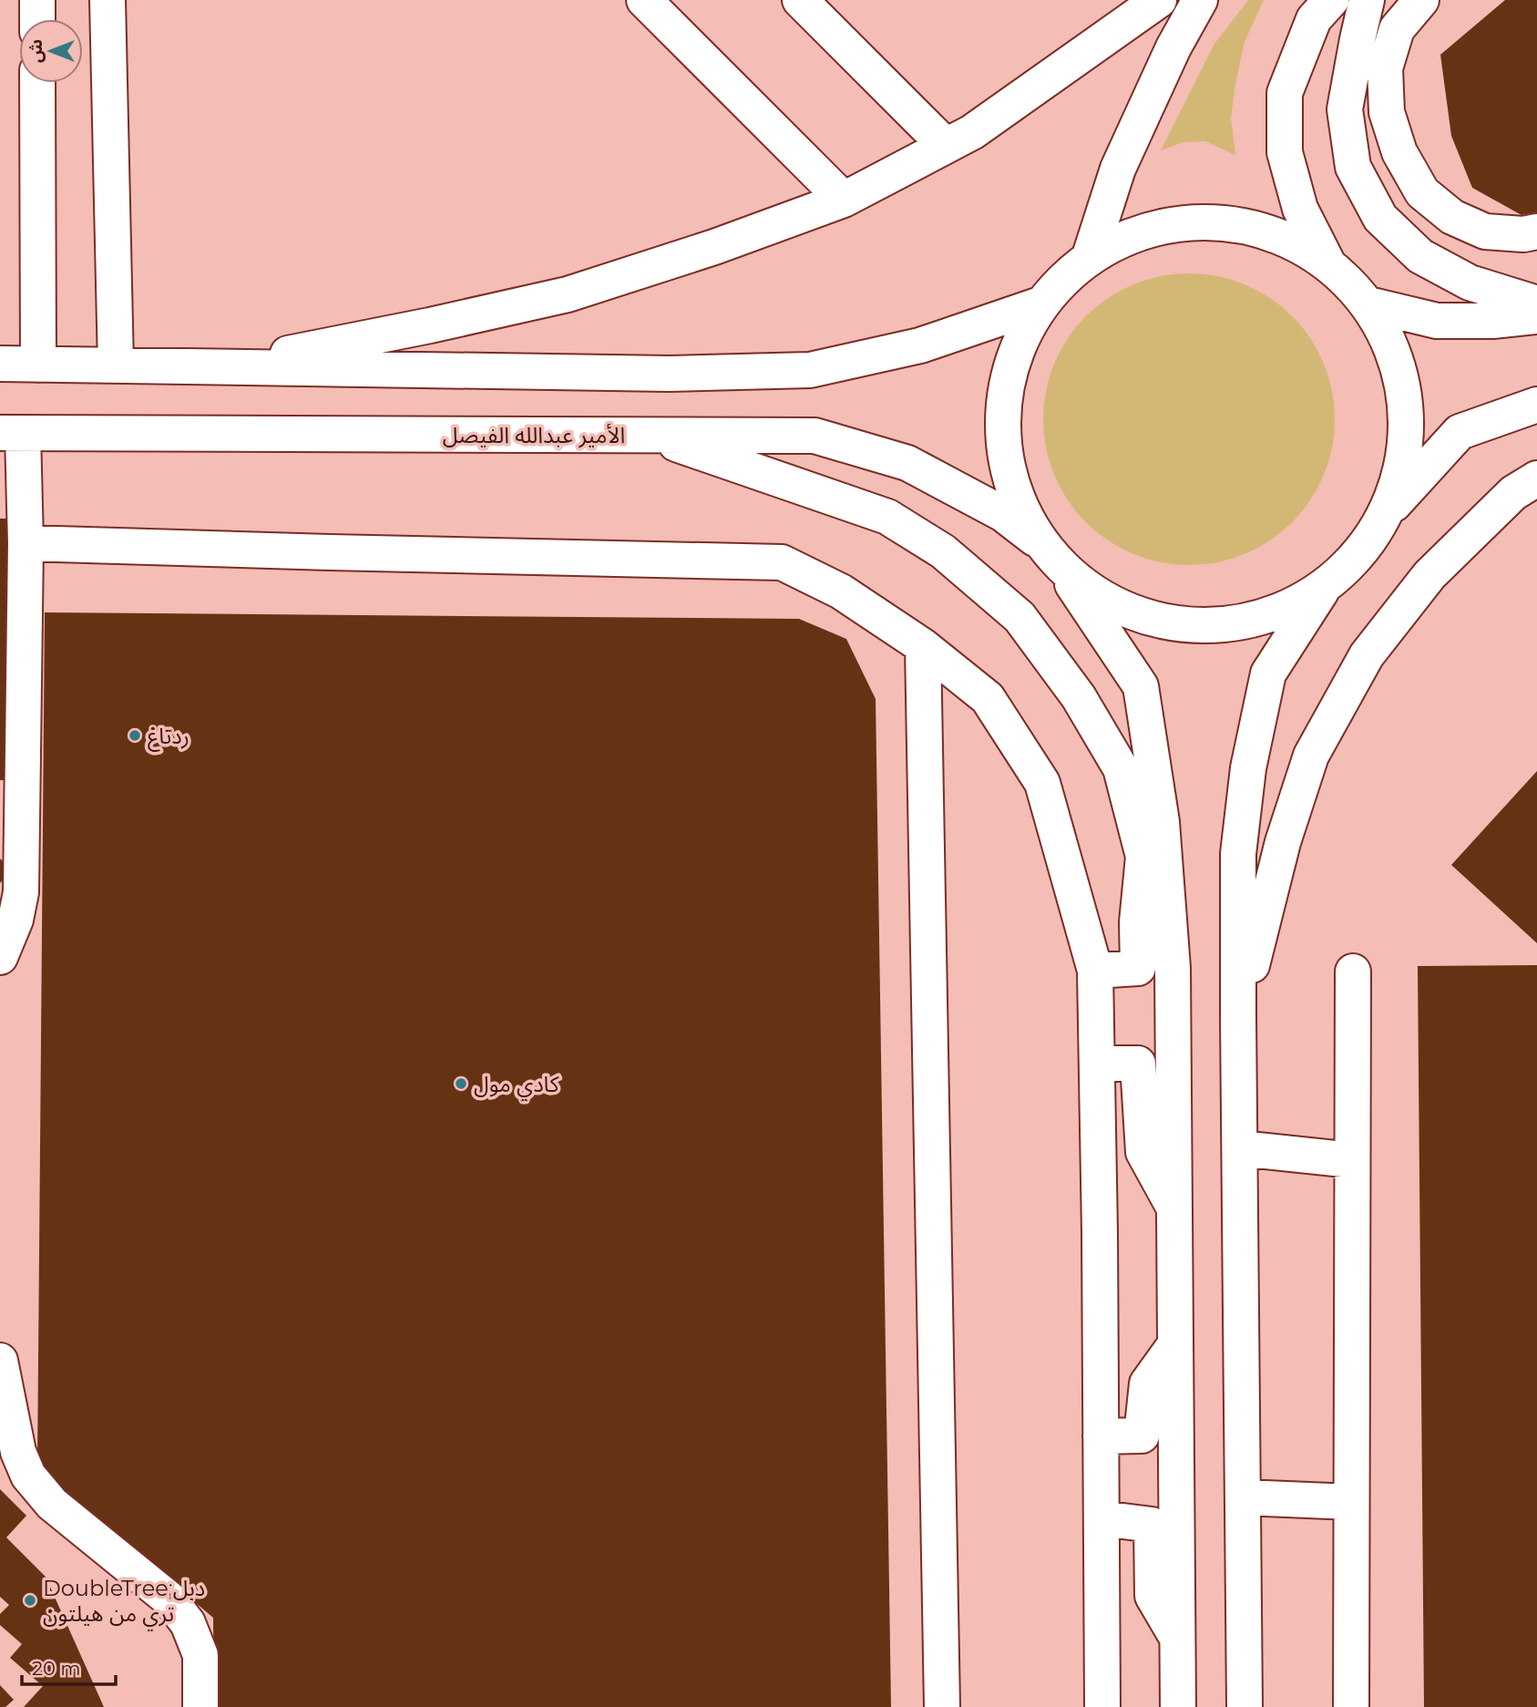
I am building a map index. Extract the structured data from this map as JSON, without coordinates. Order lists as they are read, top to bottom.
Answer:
{
  "streets": {
    "street": ["الأمير عبدالله الفيصل"]
  },
  "places": ["ردتاغ", "كادي مول", "DoubleTree;دبل تري من هيلتون"],
  "scale_bar": "20 m",
  "north": "left"
}
